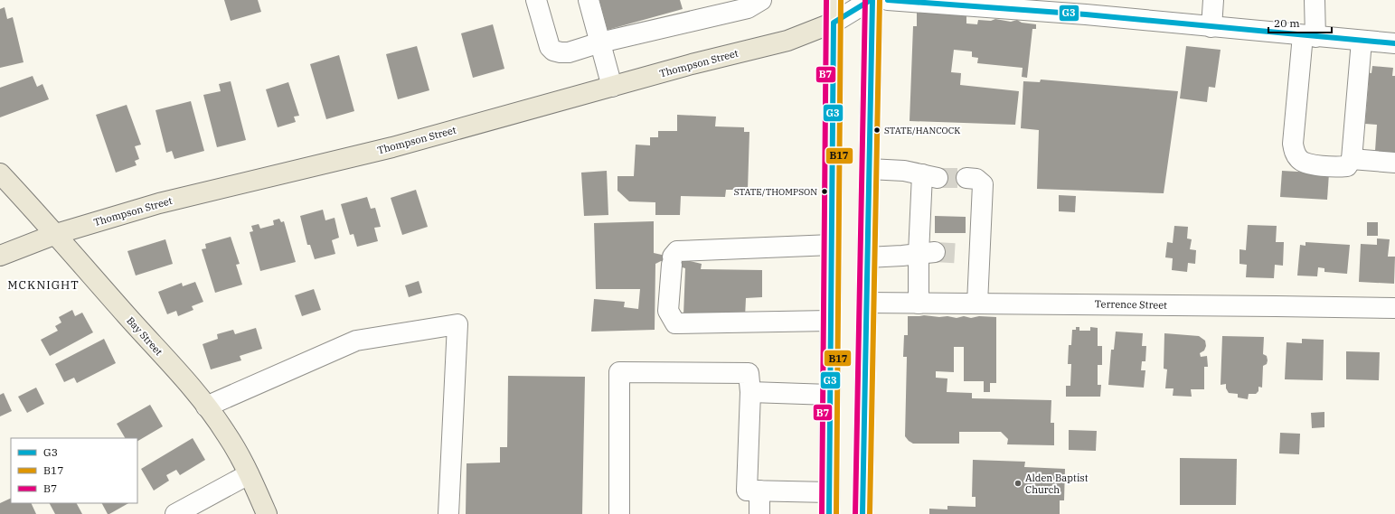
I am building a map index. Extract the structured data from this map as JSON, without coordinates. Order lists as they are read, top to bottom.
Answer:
{
  "streets": {
    "main road": ["Thompson Street", "Bay Street"],
    "street": ["Terrence Street"]
  },
  "crossings": [
    ["Thompson Street", "Bay Street"]
  ],
  "districts": ["MCKNIGHT"],
  "places": ["STATE/HANCOCK", "STATE/THOMPSON", "Alden Baptist Church"],
  "lines": ["transit line G3", "transit line B17", "transit line B7"],
  "legend": ["G3", "B17", "B7"],
  "scale_bar": "20 m"
}
